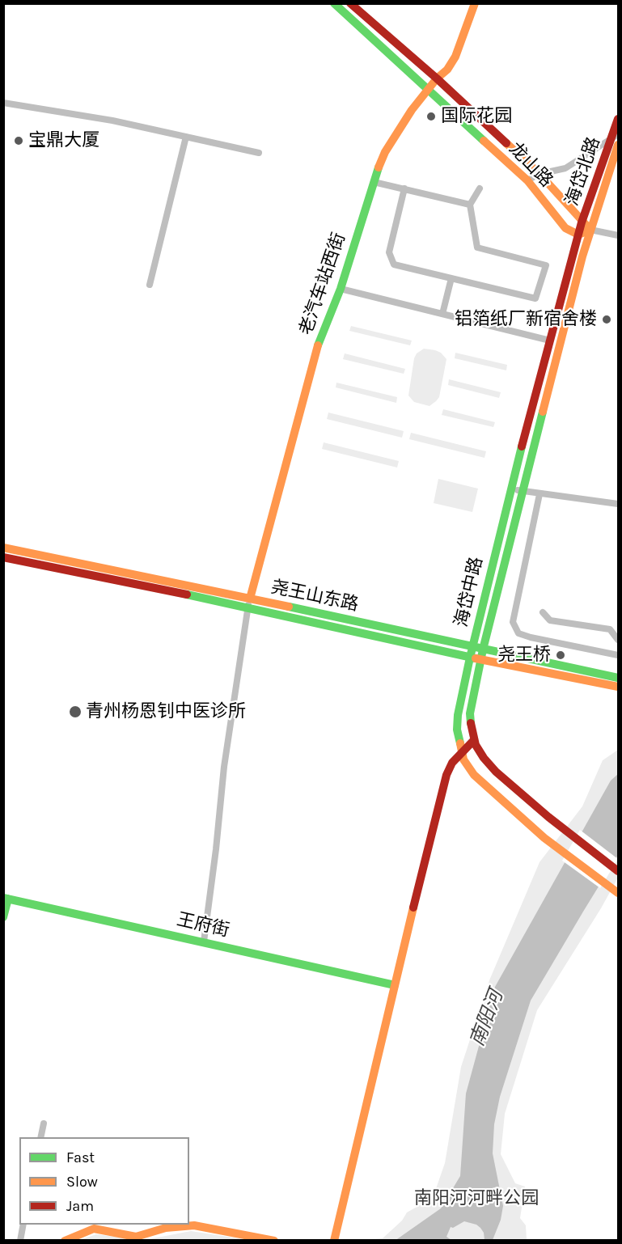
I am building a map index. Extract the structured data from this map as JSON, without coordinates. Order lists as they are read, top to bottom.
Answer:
{
  "streets": {
    "main road": [
      "龙山路",
      "海岱北路",
      "老汽车站西街",
      "海岱中路",
      "尧王山东路",
      "王府街"
    ]
  },
  "crossings": [
    ["龙山路", "海岱北路"],
    ["龙山路", "老汽车站西街"],
    ["龙山路", "海岱中路"],
    ["海岱北路", "海岱中路"],
    ["老汽车站西街", "尧王山东路"],
    ["海岱中路", "尧王山东路"]
  ],
  "water": ["南阳河"],
  "parks": ["南阳河河畔公园"],
  "places": [
    "国际花园",
    "宝鼎大厦",
    "铝箔纸厂新宿舍楼",
    "尧王桥",
    "青州杨恩钊中医诊所"
  ],
  "legend": ["Fast", "Slow", "Jam"]
}
